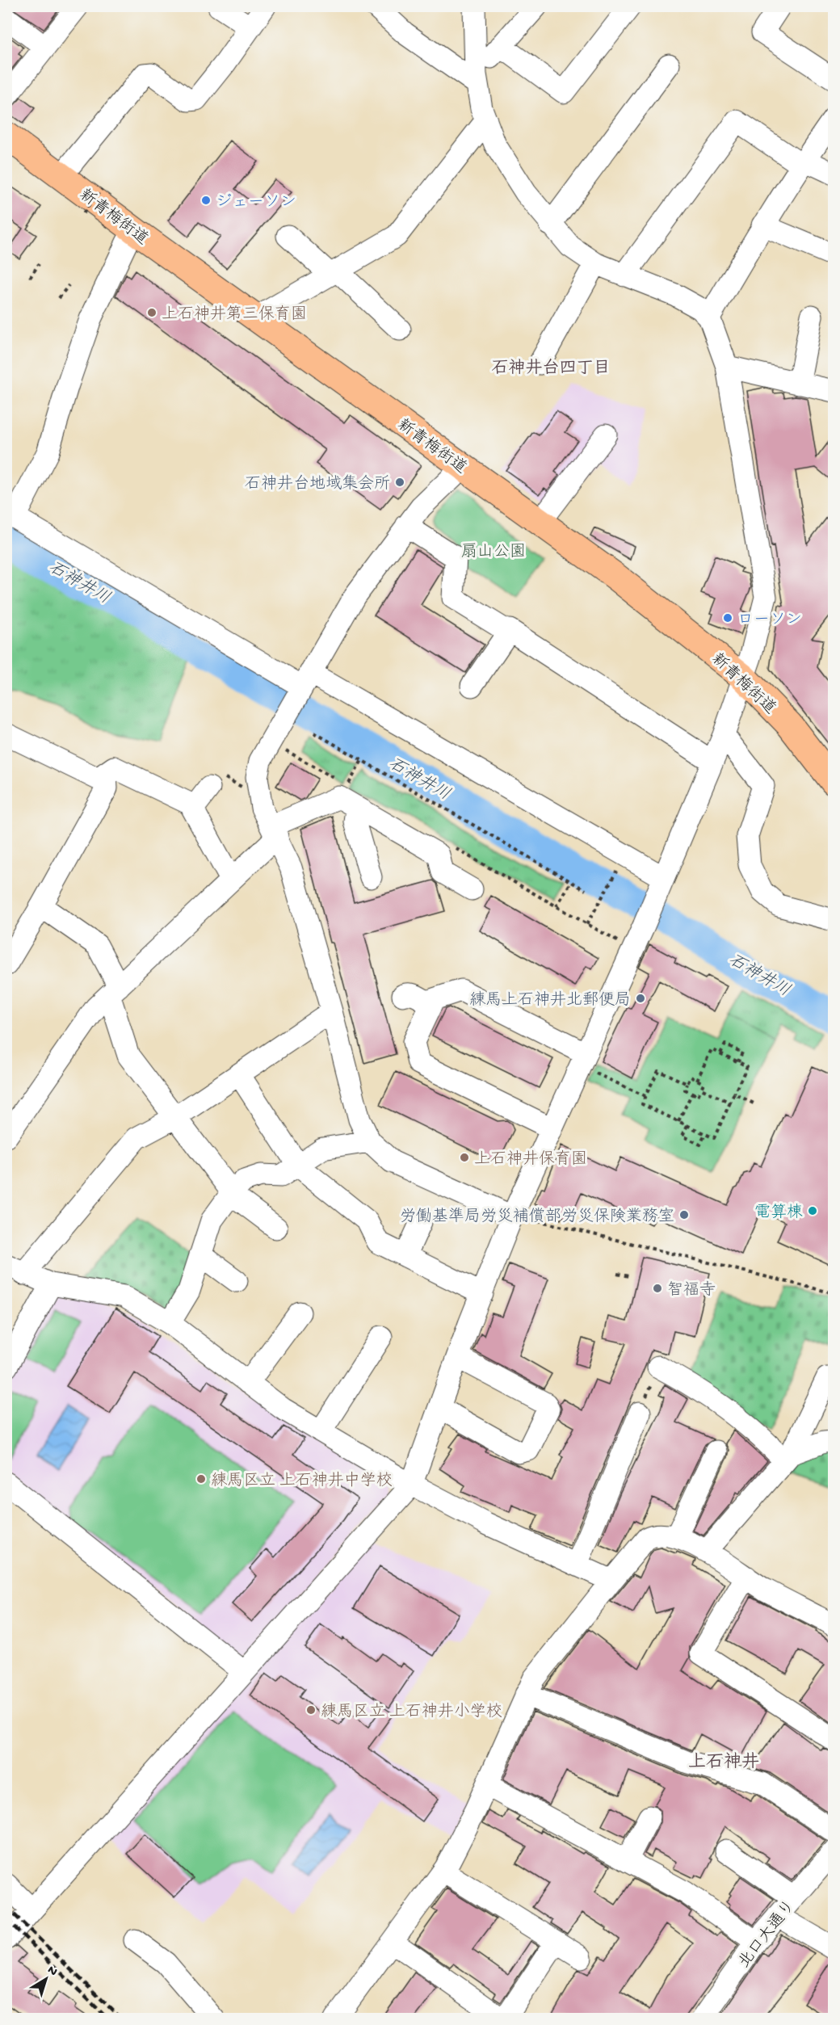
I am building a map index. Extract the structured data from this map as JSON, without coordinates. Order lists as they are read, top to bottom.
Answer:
{
  "streets": {
    "main road": ["新青梅街道"],
    "street": ["北口大通り"]
  },
  "districts": ["石神井台四丁目", "上石神井"],
  "water": ["石神井川"],
  "parks": ["扇山公園"],
  "places": [
    "ジェーソン",
    "上石神井第三保育園",
    "石神井台地域集会所",
    "ローソン",
    "練馬上石神井北郵便局",
    "上石神井保育園",
    "電算棟",
    "労働基準局労災補償部労災保険業務室",
    "智福寺",
    "練馬区立 上石神井中学校",
    "練馬区立 上石神井小学校"
  ],
  "north": "top right"
}
